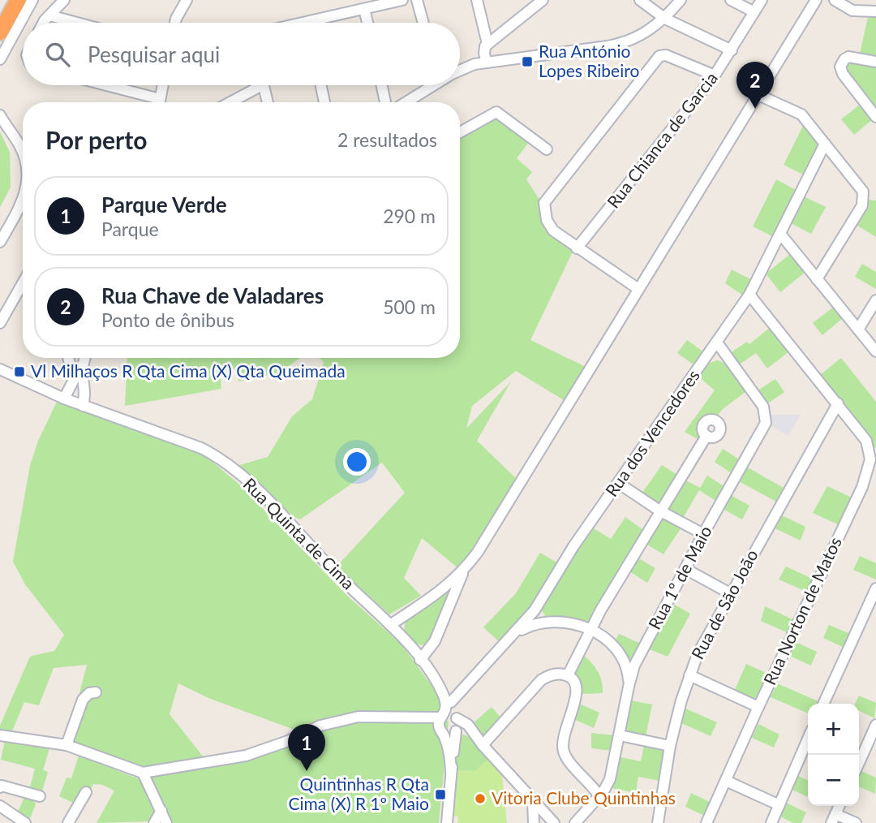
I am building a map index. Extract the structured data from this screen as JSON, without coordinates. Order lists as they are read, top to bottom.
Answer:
{
  "streets": {
    "street": [
      "Rua Chianca de Garcia",
      "Rua dos Vencedores",
      "Rua Quinta de Cima",
      "Rua 1º de Maio",
      "Rua de São João",
      "Rua Norton de Matos"
    ]
  },
  "crossings": [
    ["Rua dos Vencedores", "Rua Quinta de Cima"],
    ["Rua dos Vencedores", "Rua 1º de Maio"],
    ["Rua dos Vencedores", "Rua Norton de Matos"],
    ["Rua de São João", "Rua Norton de Matos"]
  ],
  "places": {
    "transit": ["Rua António Lopes Ribeiro", "Vl Milhaços R Qta Cima (X) Qta Queimada", "Quintinhas R Qta Cima (X) R 1º Maio"],
    "other": ["Vitoria Clube Quintinhas"]
  },
  "page": {
    "search": "Pesquisar aqui",
    "pins": ["2", "1"],
    "heading": ["Por perto", "2 resultados"],
    "list": [
      {
        "mark": "1",
        "name": "Parque Verde",
        "note": "Parque",
        "value": "290 m"
      },
      {
        "mark": "2",
        "name": "Rua Chave de Valadares",
        "note": "Ponto de ônibus",
        "value": "500 m"
      }
    ],
    "map_buttons": ["+", "−"]
  }
}
